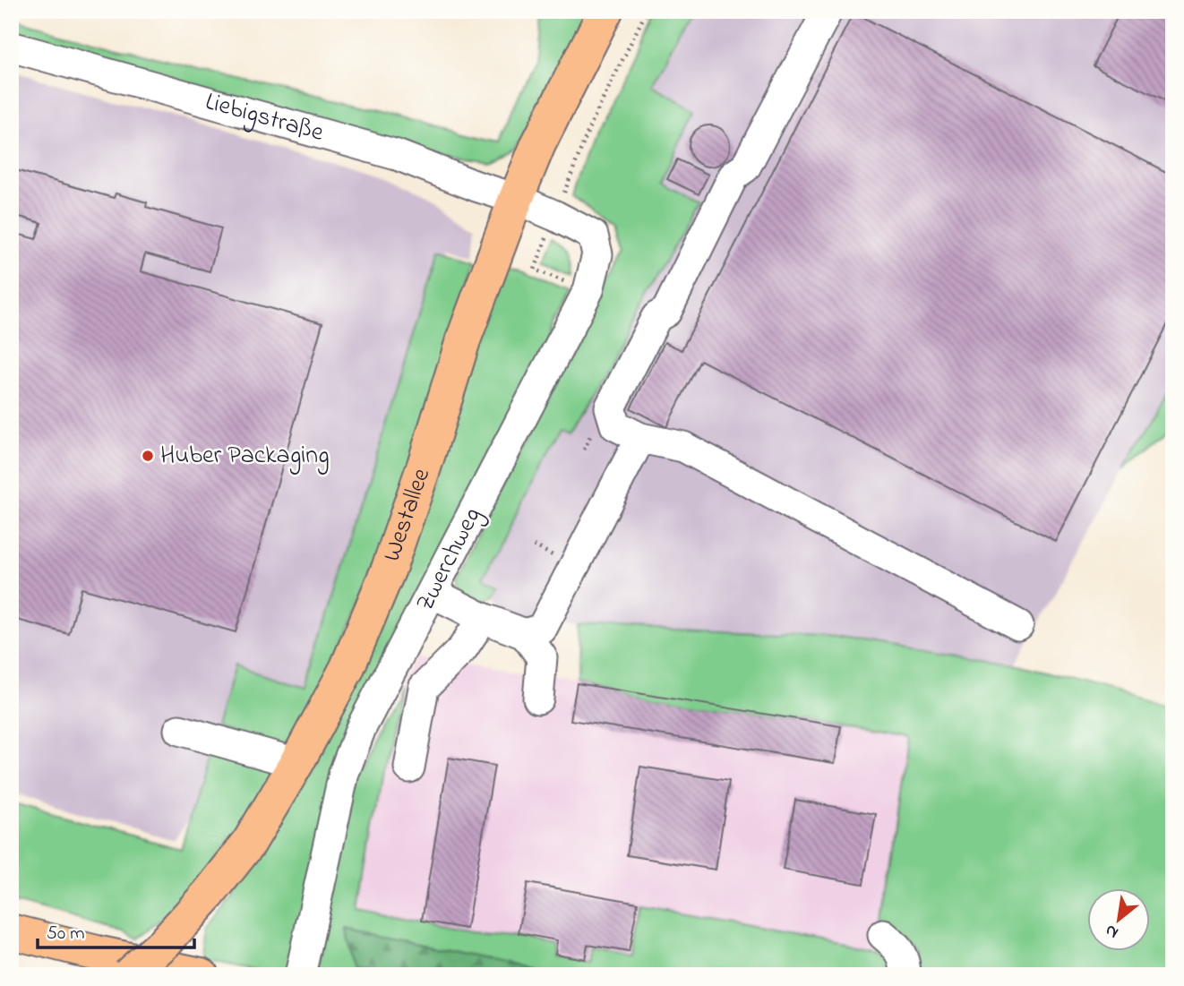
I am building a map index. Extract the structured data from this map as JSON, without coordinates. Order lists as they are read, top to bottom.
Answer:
{
  "streets": {
    "main road": ["Westallee"],
    "street": ["Liebigstraße", "Zwerchweg"]
  },
  "crossings": [
    ["Liebigstraße", "Westallee"],
    ["Liebigstraße", "Zwerchweg"],
    ["Westallee", "Zwerchweg"]
  ],
  "places": ["Huber Packaging"],
  "scale_bar": "50 m",
  "north": "bottom left"
}
